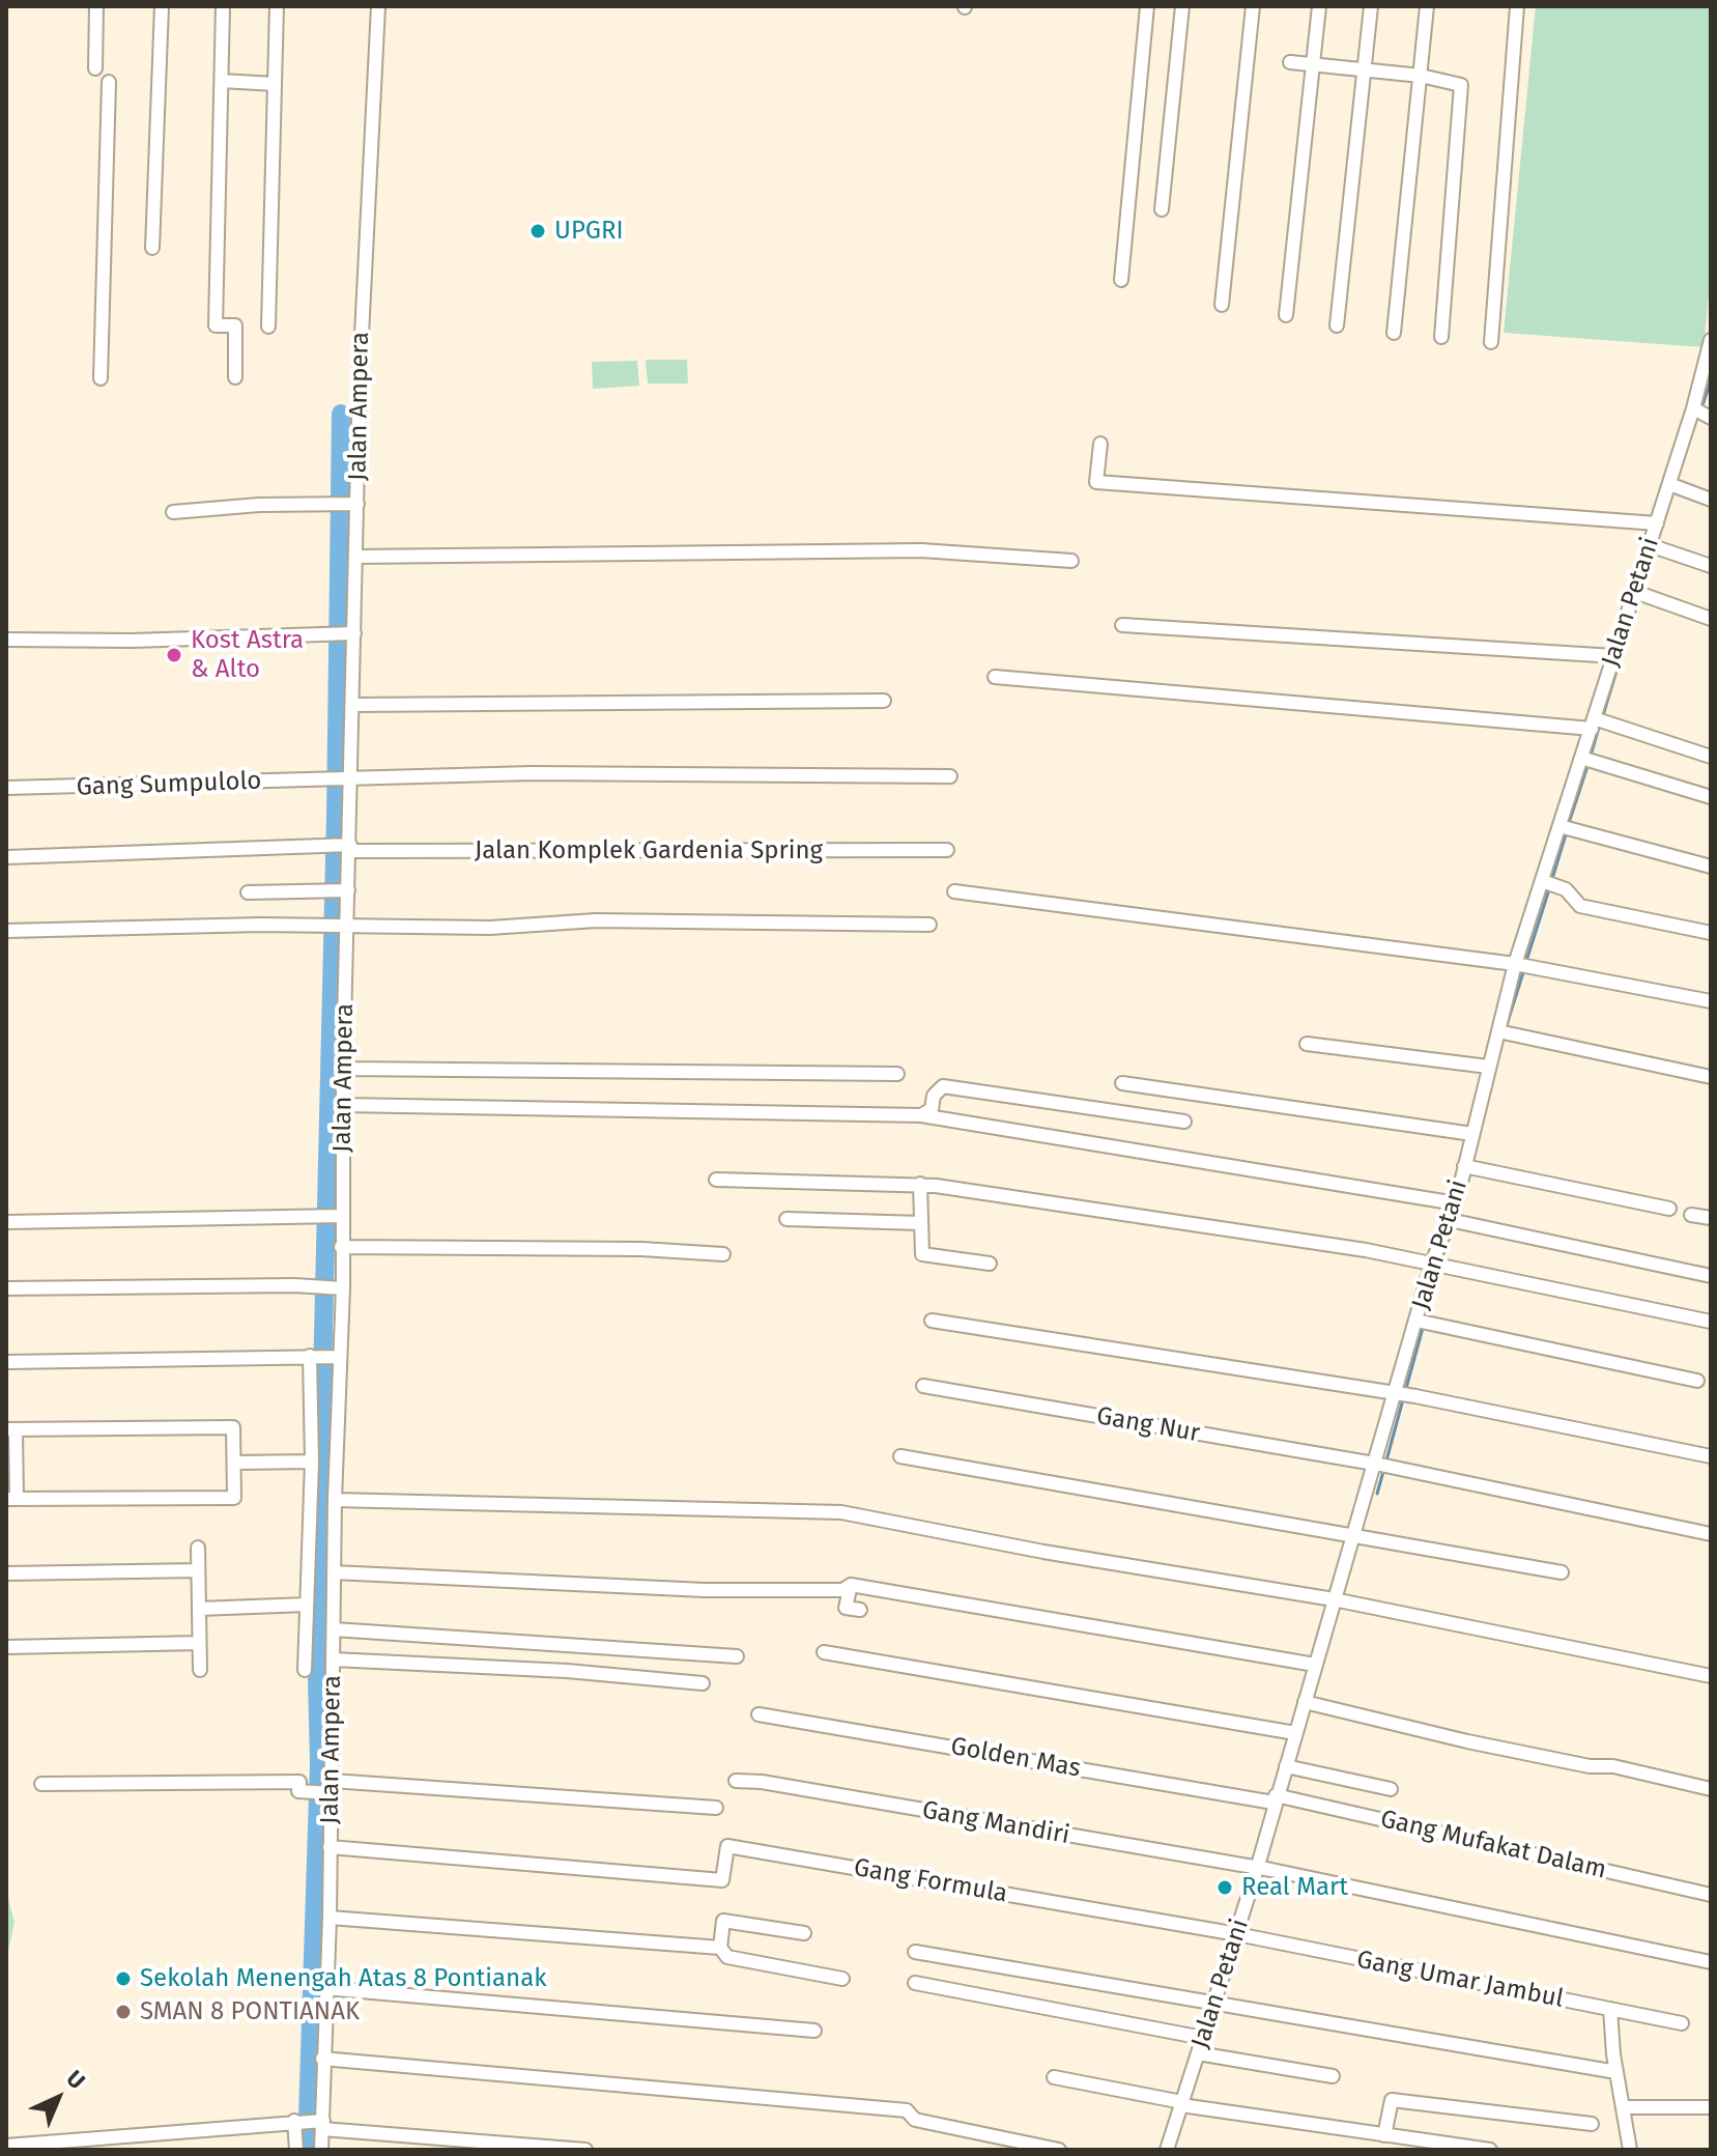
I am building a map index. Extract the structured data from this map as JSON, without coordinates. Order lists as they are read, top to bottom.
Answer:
{
  "streets": {
    "street": [
      "Jalan Ampera",
      "Jalan Petani",
      "Gang Sumpulolo",
      "Jalan Komplek Gardenia Spring",
      "Gang Nur",
      "Golden Mas",
      "Gang Mandiri",
      "Gang Mufakat Dalam",
      "Gang Formula",
      "Gang Umar Jambul"
    ]
  },
  "crossings": [
    ["Jalan Ampera", "Gang Sumpulolo"],
    ["Jalan Ampera", "Jalan Komplek Gardenia Spring"],
    ["Jalan Ampera", "Gang Formula"],
    ["Jalan Petani", "Gang Nur"],
    ["Jalan Petani", "Golden Mas"],
    ["Jalan Petani", "Gang Mandiri"],
    ["Jalan Petani", "Gang Mufakat Dalam"],
    ["Jalan Petani", "Gang Formula"],
    ["Jalan Petani", "Gang Umar Jambul"],
    ["Golden Mas", "Gang Mufakat Dalam"],
    ["Gang Formula", "Gang Umar Jambul"]
  ],
  "places": [
    "UPGRI",
    "Kost Astra & Alto",
    "Real Mart",
    "Sekolah Menengah Atas 8 Pontianak",
    "SMAN 8 PONTIANAK"
  ],
  "north": "top right"
}
